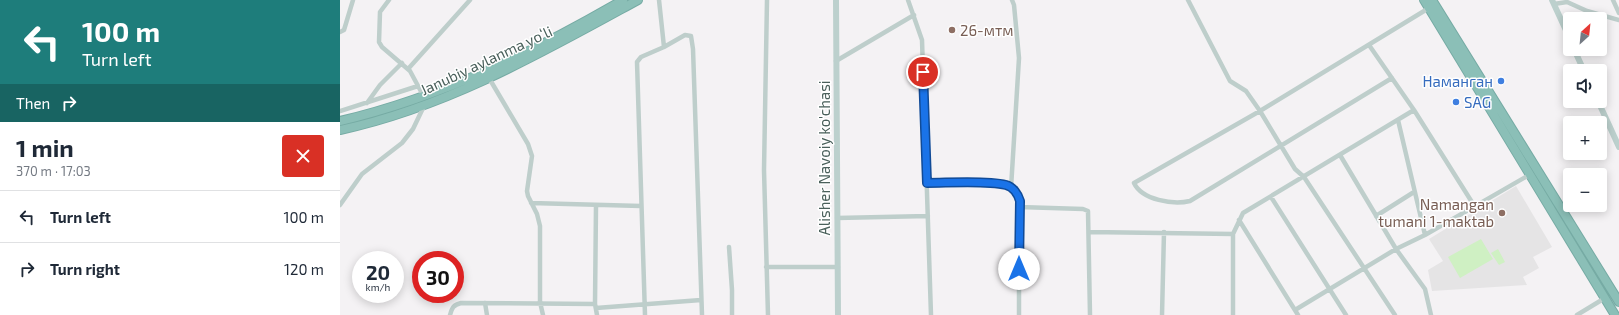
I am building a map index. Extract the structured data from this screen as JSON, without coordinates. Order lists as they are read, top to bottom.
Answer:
{
  "streets": {
    "highway": ["Janubiy aylanma yoʻli"],
    "main road": ["Alisher Navoiy ko'chasi"]
  },
  "places": [
    "26-мтм",
    "Наманган",
    "SAG",
    "Namangan tumani 1-maktab"
  ],
  "north": "top right",
  "page": {
    "turn": ["100 m", "Turn left"],
    "map_buttons": ["+", "−"],
    "then": "Then",
    "heading": ["1 min", "370 m · 17:03"],
    "list": [
      {
        "name": "Turn left",
        "value": "100 m"
      },
      {
        "name": "Turn right",
        "value": "120 m"
      }
    ],
    "speed": "20 km/h",
    "limit": "30"
  }
}
